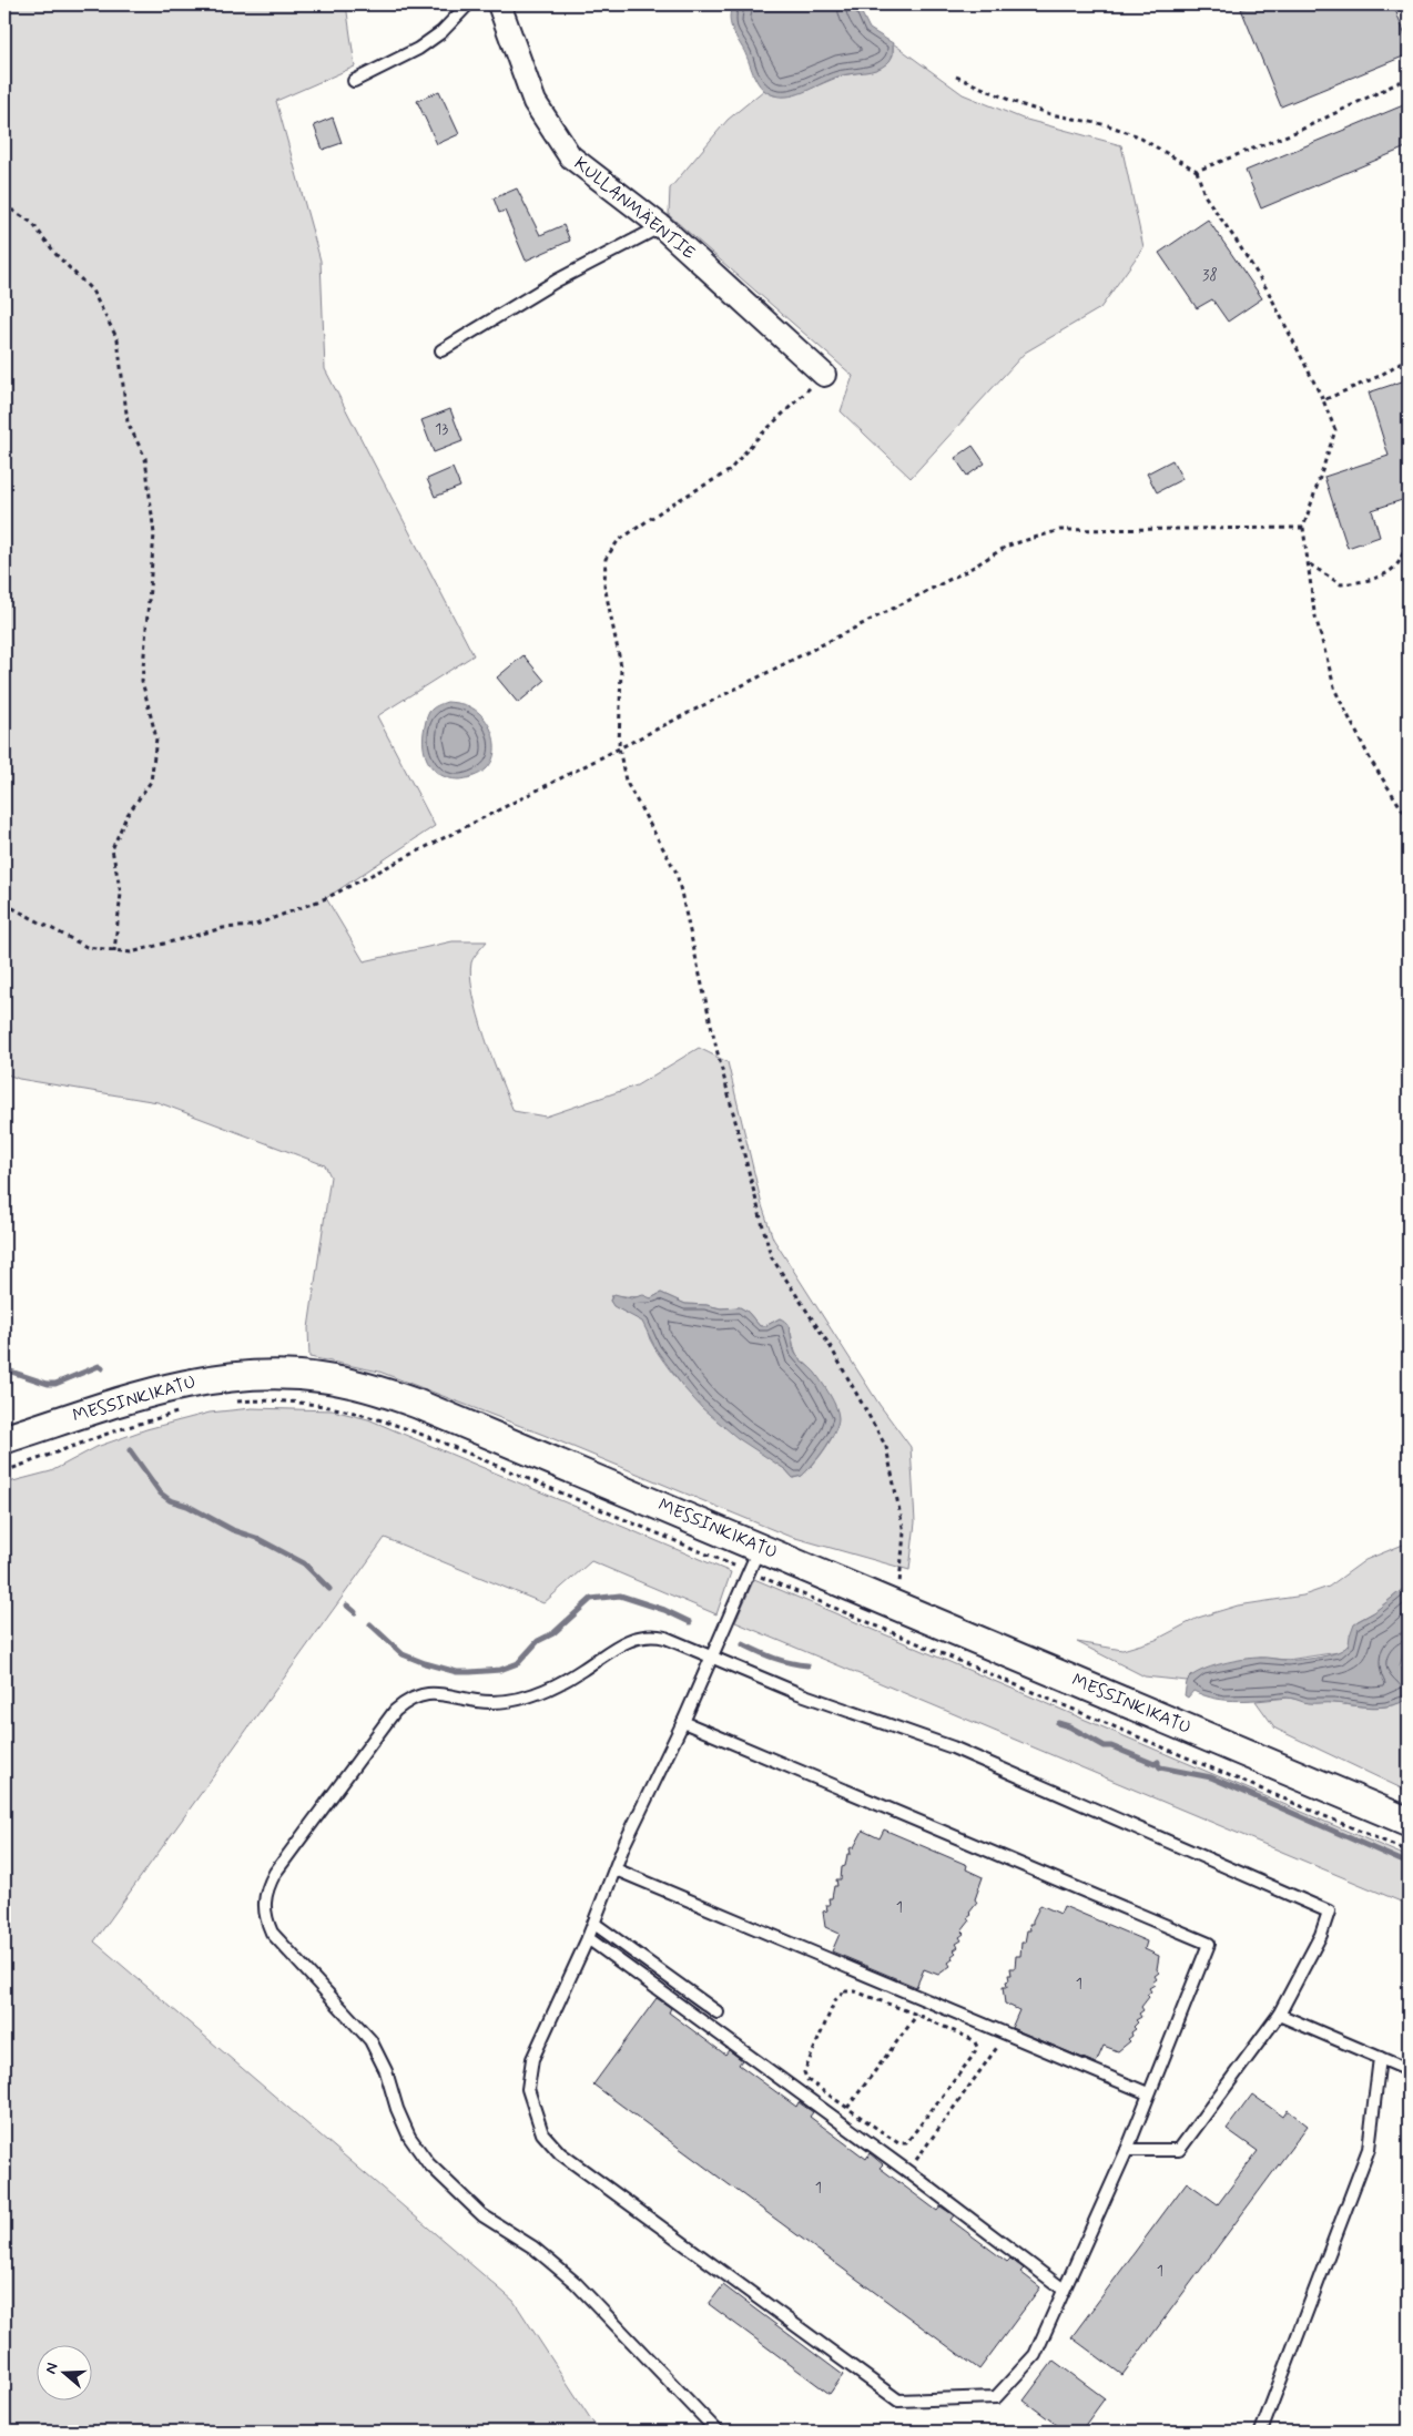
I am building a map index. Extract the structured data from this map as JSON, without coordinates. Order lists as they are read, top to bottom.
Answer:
{
  "streets": {
    "street": ["KULLANMÄENTIE", "MESSINKIKATU"]
  },
  "house_numbers": [
    "38",
    "13",
    "1",
    "1",
    "1",
    "1"
  ],
  "north": "left"
}
